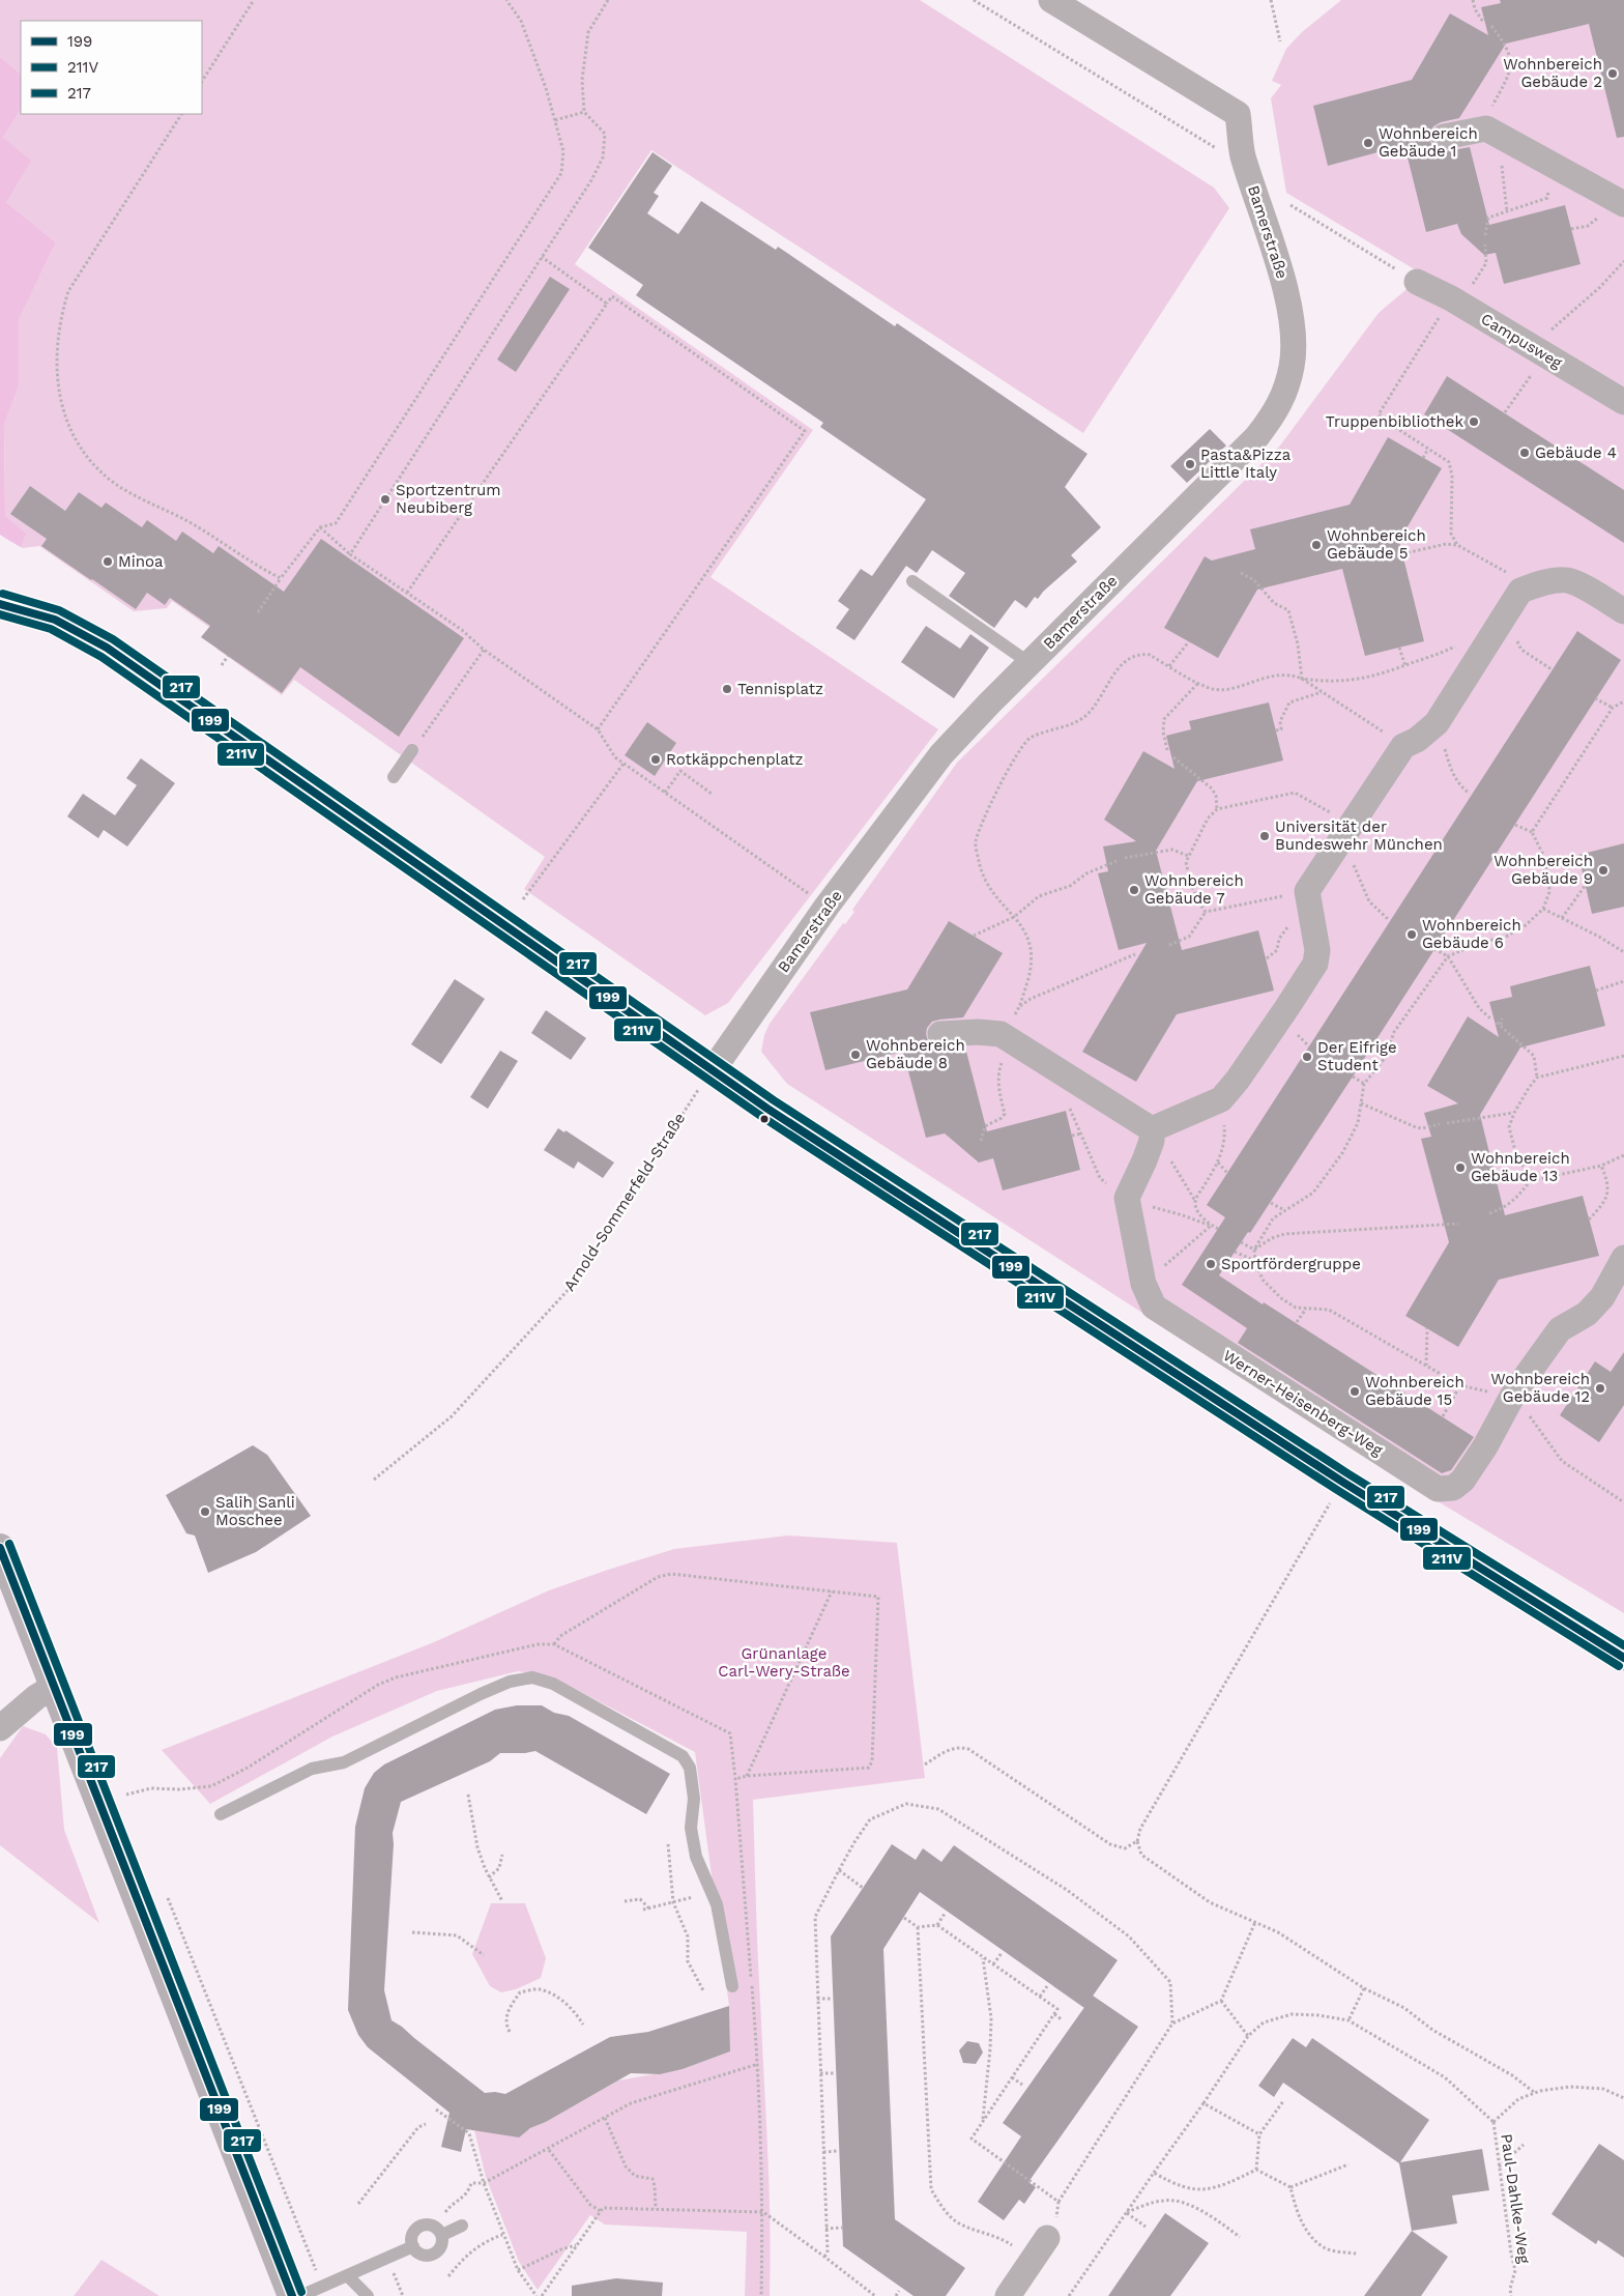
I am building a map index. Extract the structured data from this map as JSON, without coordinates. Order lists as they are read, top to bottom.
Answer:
{
  "streets": {
    "street": ["Bamerstraße", "Campusweg", "Werner-Heisenberg-Weg"],
    "path": ["Arnold-Sommerfeld-Straße", "Paul-Dahlke-Weg"]
  },
  "crossings": [
    ["Bamerstraße", "Arnold-Sommerfeld-Straße"]
  ],
  "parks": ["Grünanlage Carl-Wery-Straße"],
  "places": [
    "Wohnbereich Gebäude 2",
    "Wohnbereich Gebäude 1",
    "Truppenbibliothek",
    "Gebäude 4",
    "Pasta&Pizza Little Italy",
    "Sportzentrum Neubiberg",
    "Wohnbereich Gebäude 5",
    "Minoa",
    "Tennisplatz",
    "Rotkäppchenplatz",
    "Universität der Bundeswehr München",
    "Wohnbereich Gebäude 9",
    "Wohnbereich Gebäude 7",
    "Wohnbereich Gebäude 6",
    "Wohnbereich Gebäude 8",
    "Der Eifrige Student",
    "Wohnbereich Gebäude 13",
    "Sportfördergruppe",
    "Wohnbereich Gebäude 12",
    "Wohnbereich Gebäude 15",
    "Salih Sanli Moschee"
  ],
  "lines": ["transit line 217", "transit line 199", "transit line 211V"],
  "legend": ["199", "211V", "217"]
}
